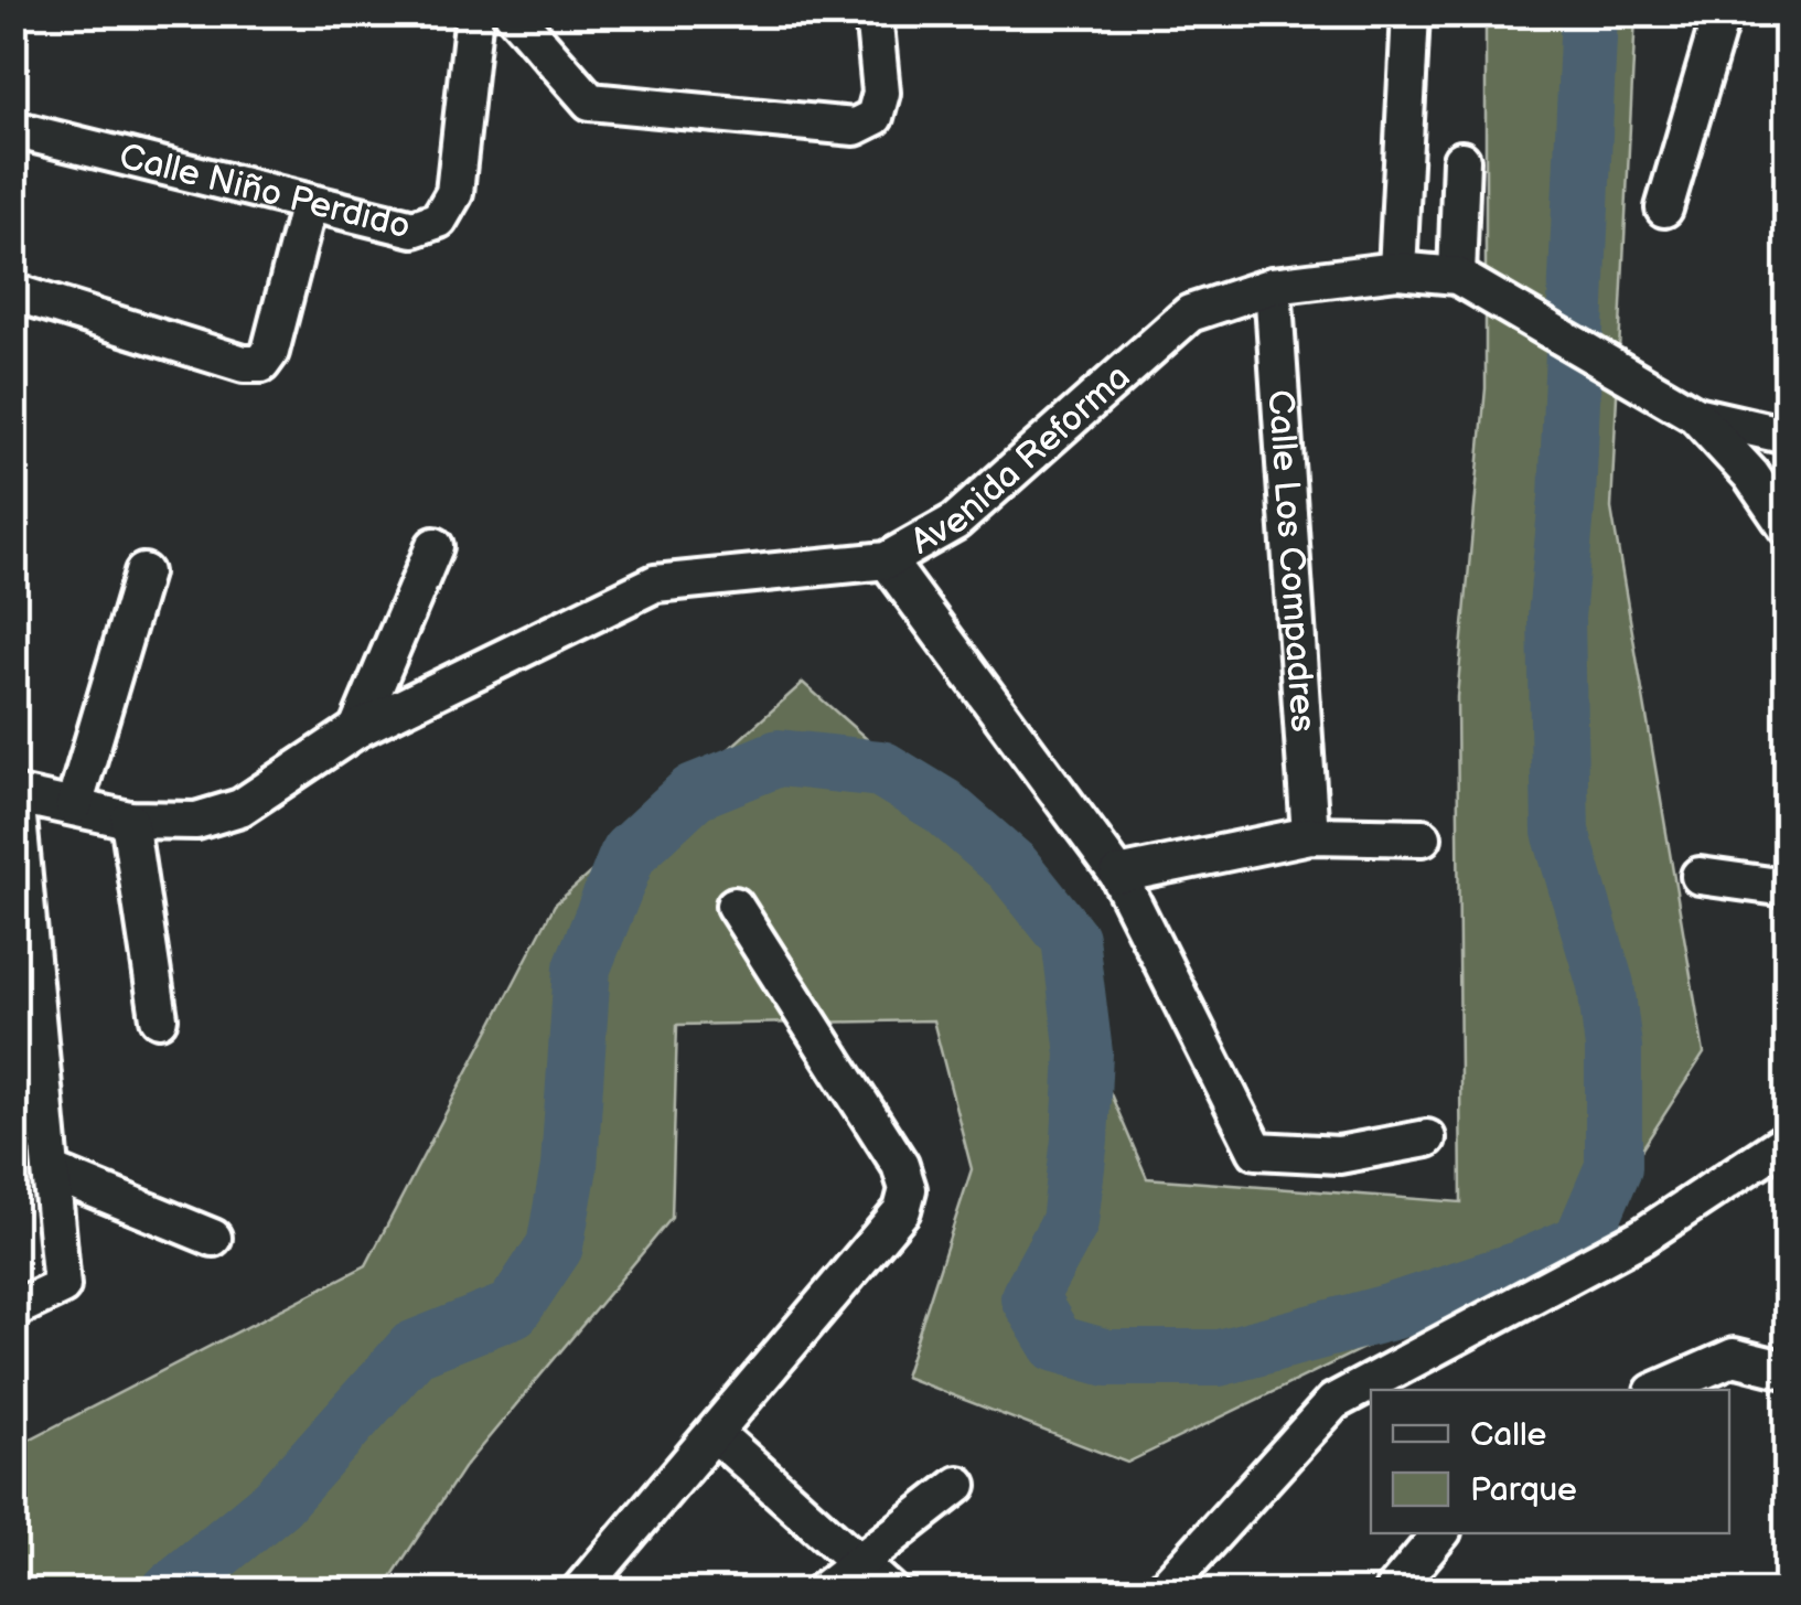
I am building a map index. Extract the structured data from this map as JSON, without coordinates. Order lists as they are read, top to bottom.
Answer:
{
  "streets": {
    "street": ["Calle Niño Perdido", "Avenida Reforma", "Calle Los Compadres"]
  },
  "crossings": [
    ["Avenida Reforma", "Calle Los Compadres"]
  ],
  "legend": ["Calle", "Parque"]
}
